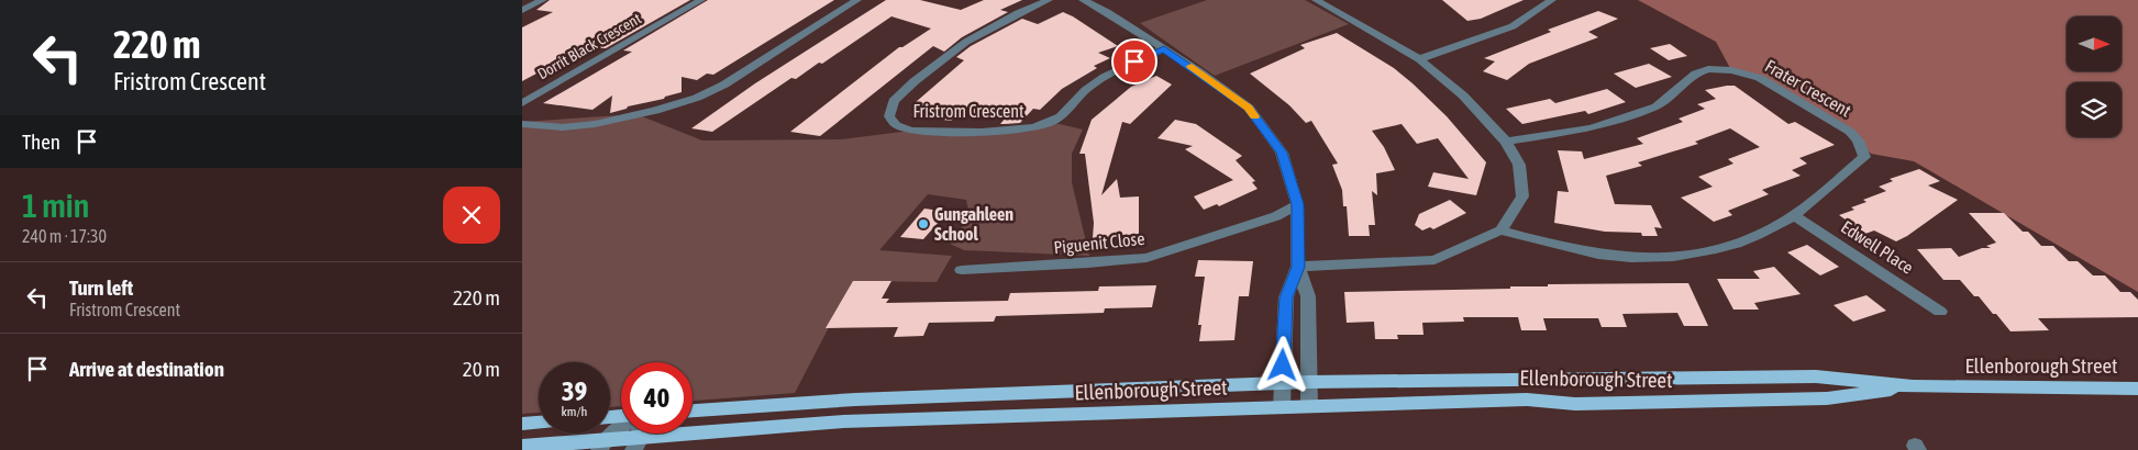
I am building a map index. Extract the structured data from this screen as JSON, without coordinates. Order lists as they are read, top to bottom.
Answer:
{
  "streets": {
    "main road": ["Ellenborough Street"],
    "street": [
      "Dorrit Black Crescent",
      "Frater Crescent",
      "Fristrom Crescent",
      "Piguenit Close",
      "Edwell Place"
    ]
  },
  "crossings": [
    ["Frater Crescent", "Edwell Place"]
  ],
  "places": ["Gungahleen School"],
  "north": "right",
  "page": {
    "turn": ["220 m", "Fristrom Crescent"],
    "then": "Then",
    "heading": ["1 min", "240 m · 17:30"],
    "list": [
      {
        "name": "Turn left",
        "note": "Fristrom Crescent",
        "value": "220 m"
      },
      {
        "name": "Arrive at destination",
        "value": "20 m"
      }
    ],
    "speed": "39 km/h",
    "limit": "40"
  }
}
